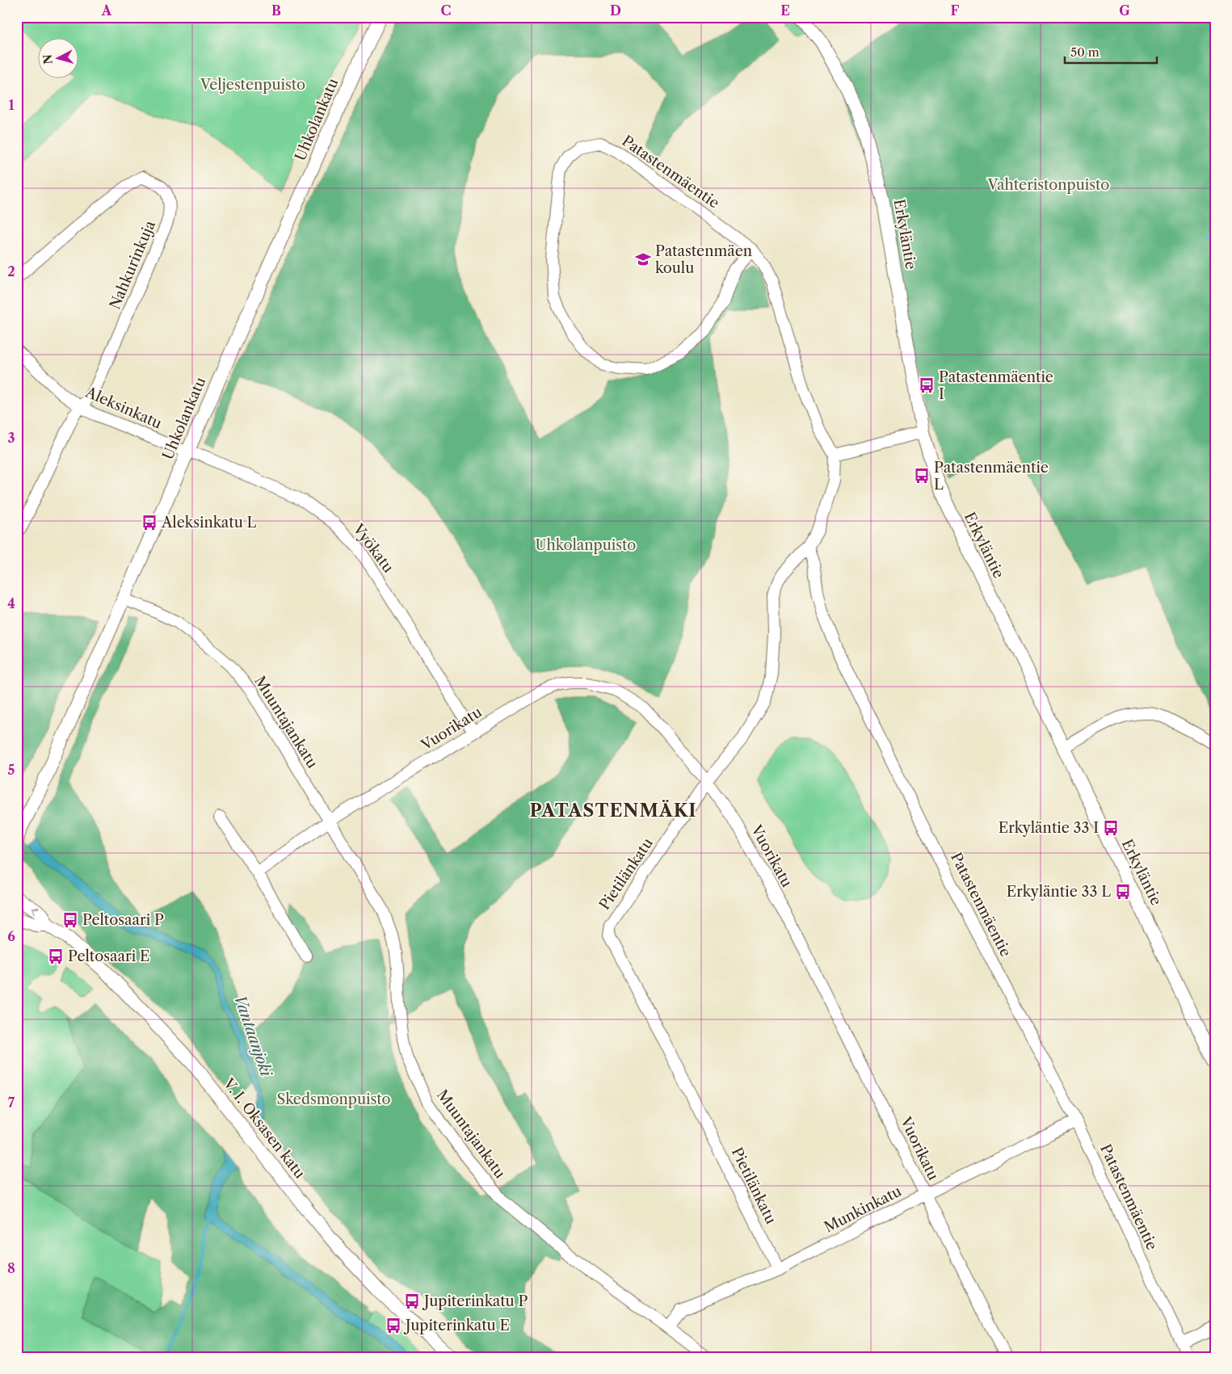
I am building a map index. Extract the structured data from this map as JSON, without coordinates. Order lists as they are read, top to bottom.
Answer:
{
  "streets": {
    "street": [
      "Uhkolankatu",
      "Patastenmäentie",
      "Erkyläntie",
      "Nahkurinkuja",
      "Aleksinkatu",
      "Vyökatu",
      "Muuntajankatu",
      "Vuorikatu",
      "Pietilänkatu",
      "V. I. Oksasen katu",
      "Munkinkatu"
    ]
  },
  "crossings": [
    ["Uhkolankatu", "Aleksinkatu"],
    ["Uhkolankatu", "Vyökatu"],
    ["Uhkolankatu", "Muuntajankatu"],
    ["Patastenmäentie", "Pietilänkatu"],
    ["Patastenmäentie", "Munkinkatu"],
    ["Nahkurinkuja", "Aleksinkatu"],
    ["Aleksinkatu", "Vyökatu"],
    ["Vyökatu", "Vuorikatu"],
    ["Muuntajankatu", "Vuorikatu"],
    ["Muuntajankatu", "Munkinkatu"],
    ["Vuorikatu", "Pietilänkatu"],
    ["Vuorikatu", "Munkinkatu"],
    ["Pietilänkatu", "Munkinkatu"]
  ],
  "districts": ["PATASTENMÄKI"],
  "water": ["Vantaanjoki"],
  "parks": [
    "Veljestenpuisto",
    "Vahteristonpuisto",
    "Uhkolanpuisto",
    "Skedsmonpuisto"
  ],
  "places": {
    "school or university": ["Patastenmäen koulu"],
    "bus stop": [
      "Patastenmäentie I",
      "Patastenmäentie L",
      "Aleksinkatu L",
      "Erkyläntie 33 I",
      "Erkyläntie 33 L",
      "Peltosaari P",
      "Peltosaari E",
      "Jupiterinkatu P",
      "Jupiterinkatu E"
    ]
  },
  "scale_bar": "50 m",
  "north": "left",
  "grid": {
    "columns": [
      "A",
      "B",
      "C",
      "D",
      "E",
      "F",
      "G"
    ],
    "rows": [
      "1",
      "2",
      "3",
      "4",
      "5",
      "6",
      "7",
      "8"
    ]
  }
}
